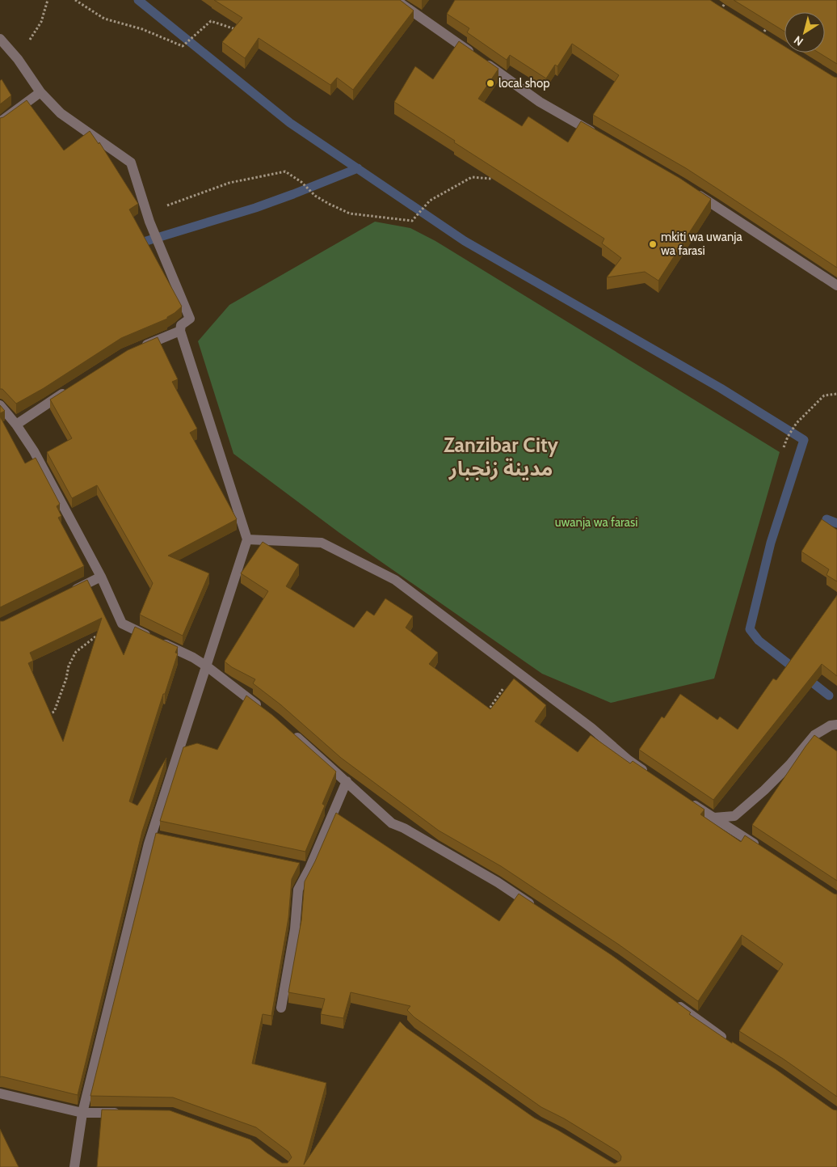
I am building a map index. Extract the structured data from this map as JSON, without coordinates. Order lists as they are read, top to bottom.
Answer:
{
  "districts": ["Zanzibar City مدينة زنجبار"],
  "parks": ["uwanja wa farasi"],
  "places": ["local shop", "mkiti wa uwanja wa farasi"],
  "north": "bottom left"
}
